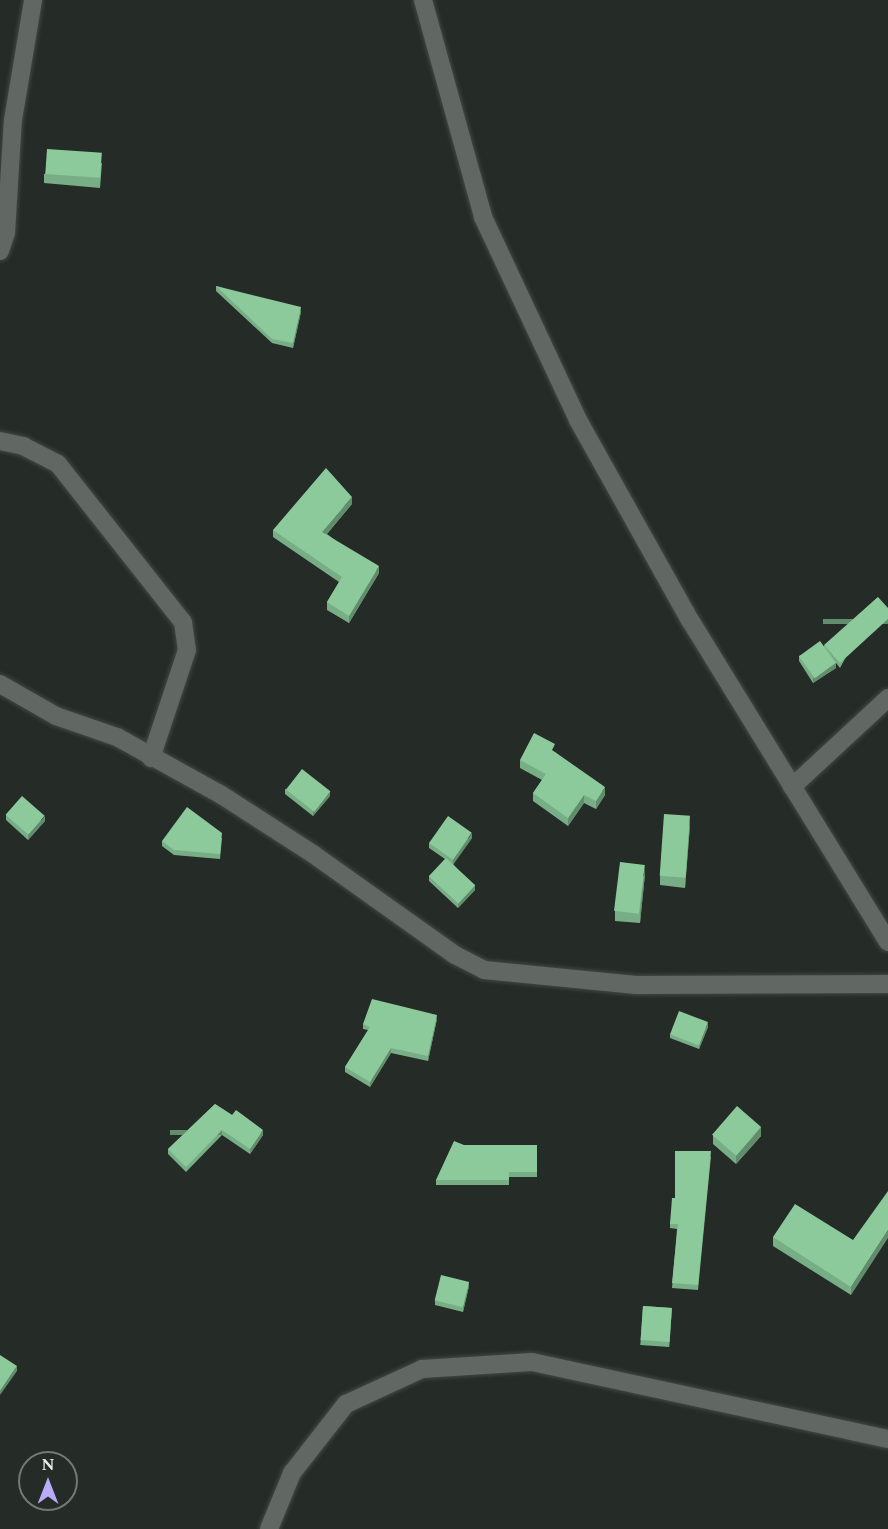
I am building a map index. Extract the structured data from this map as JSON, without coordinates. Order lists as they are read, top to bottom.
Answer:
{
  "north": "top"
}
